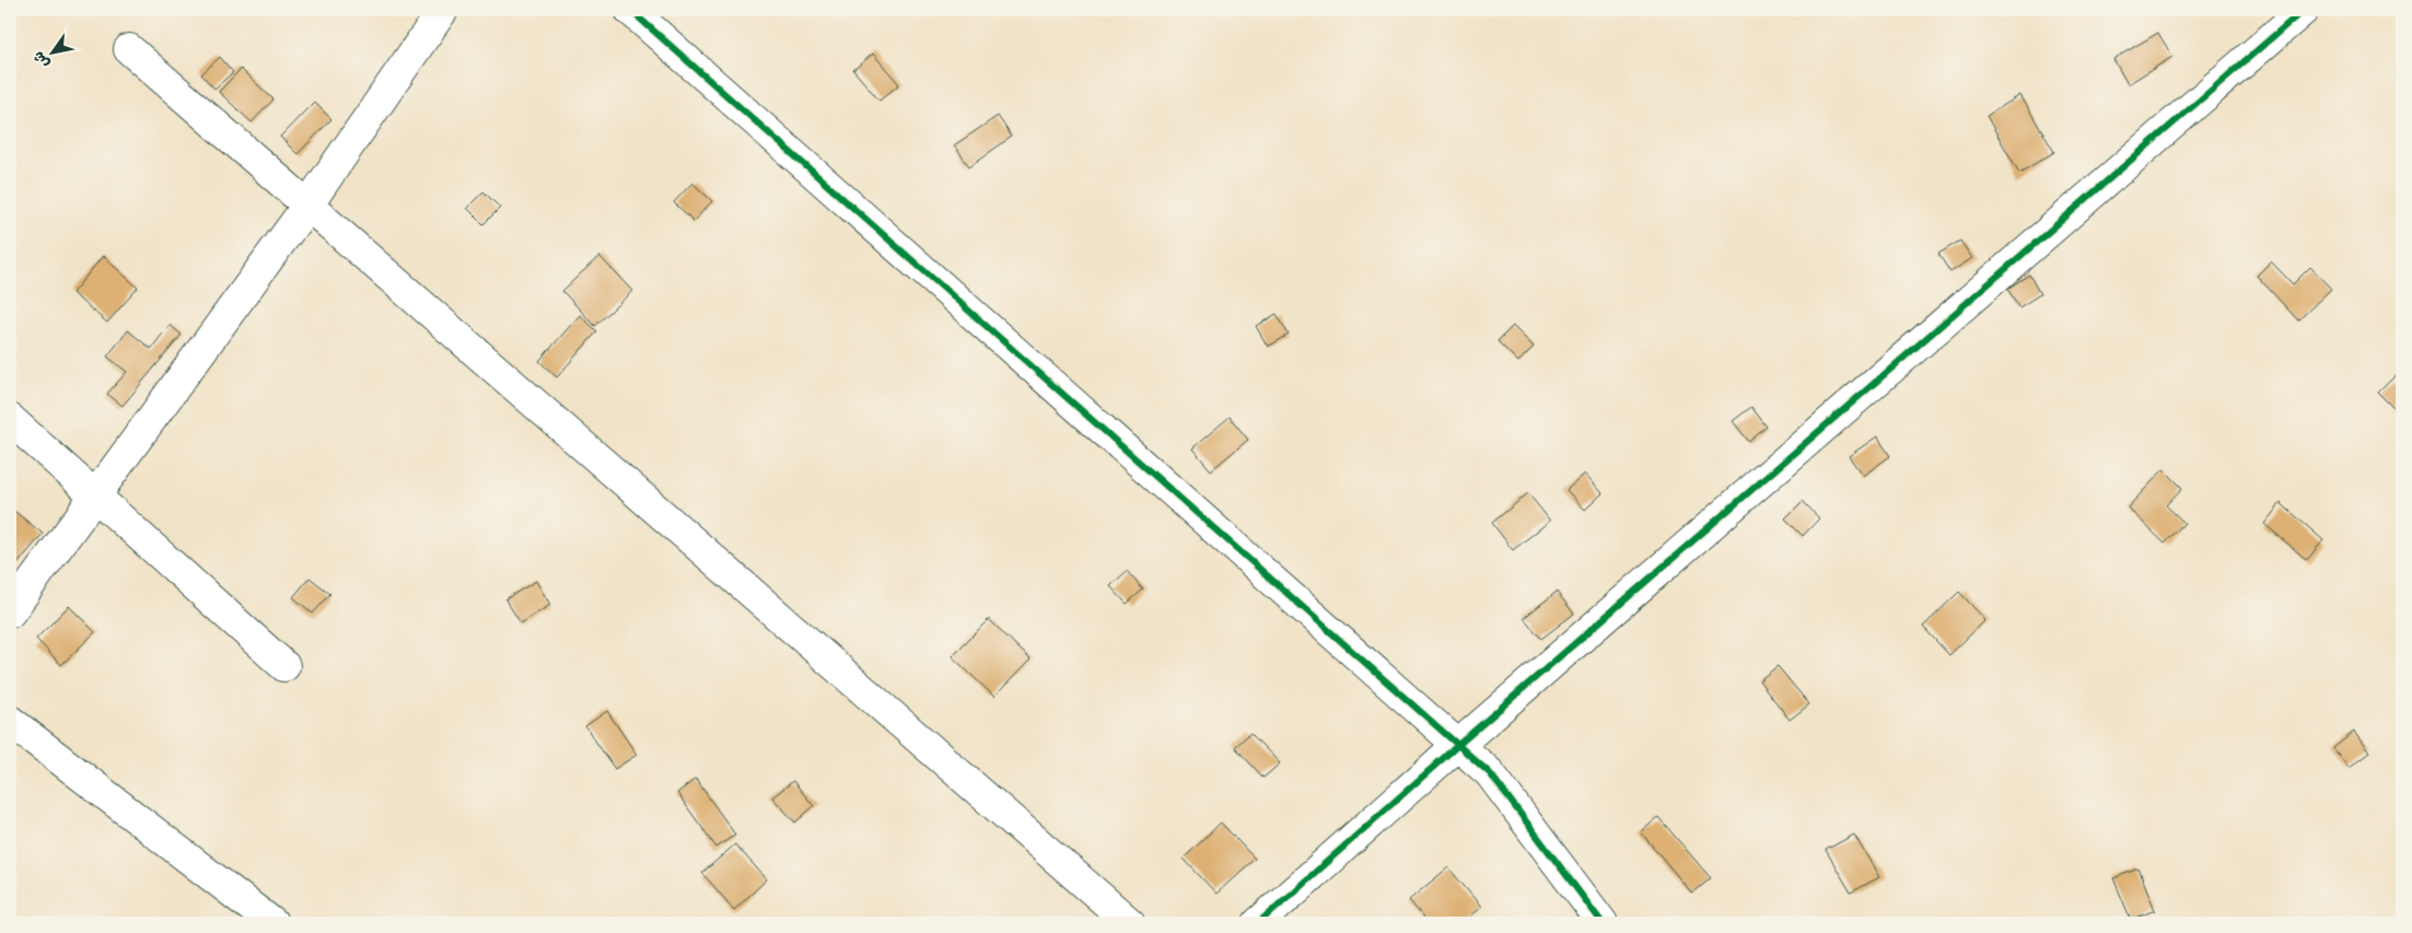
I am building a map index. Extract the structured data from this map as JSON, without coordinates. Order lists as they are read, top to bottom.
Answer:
{
  "north": "bottom left"
}
